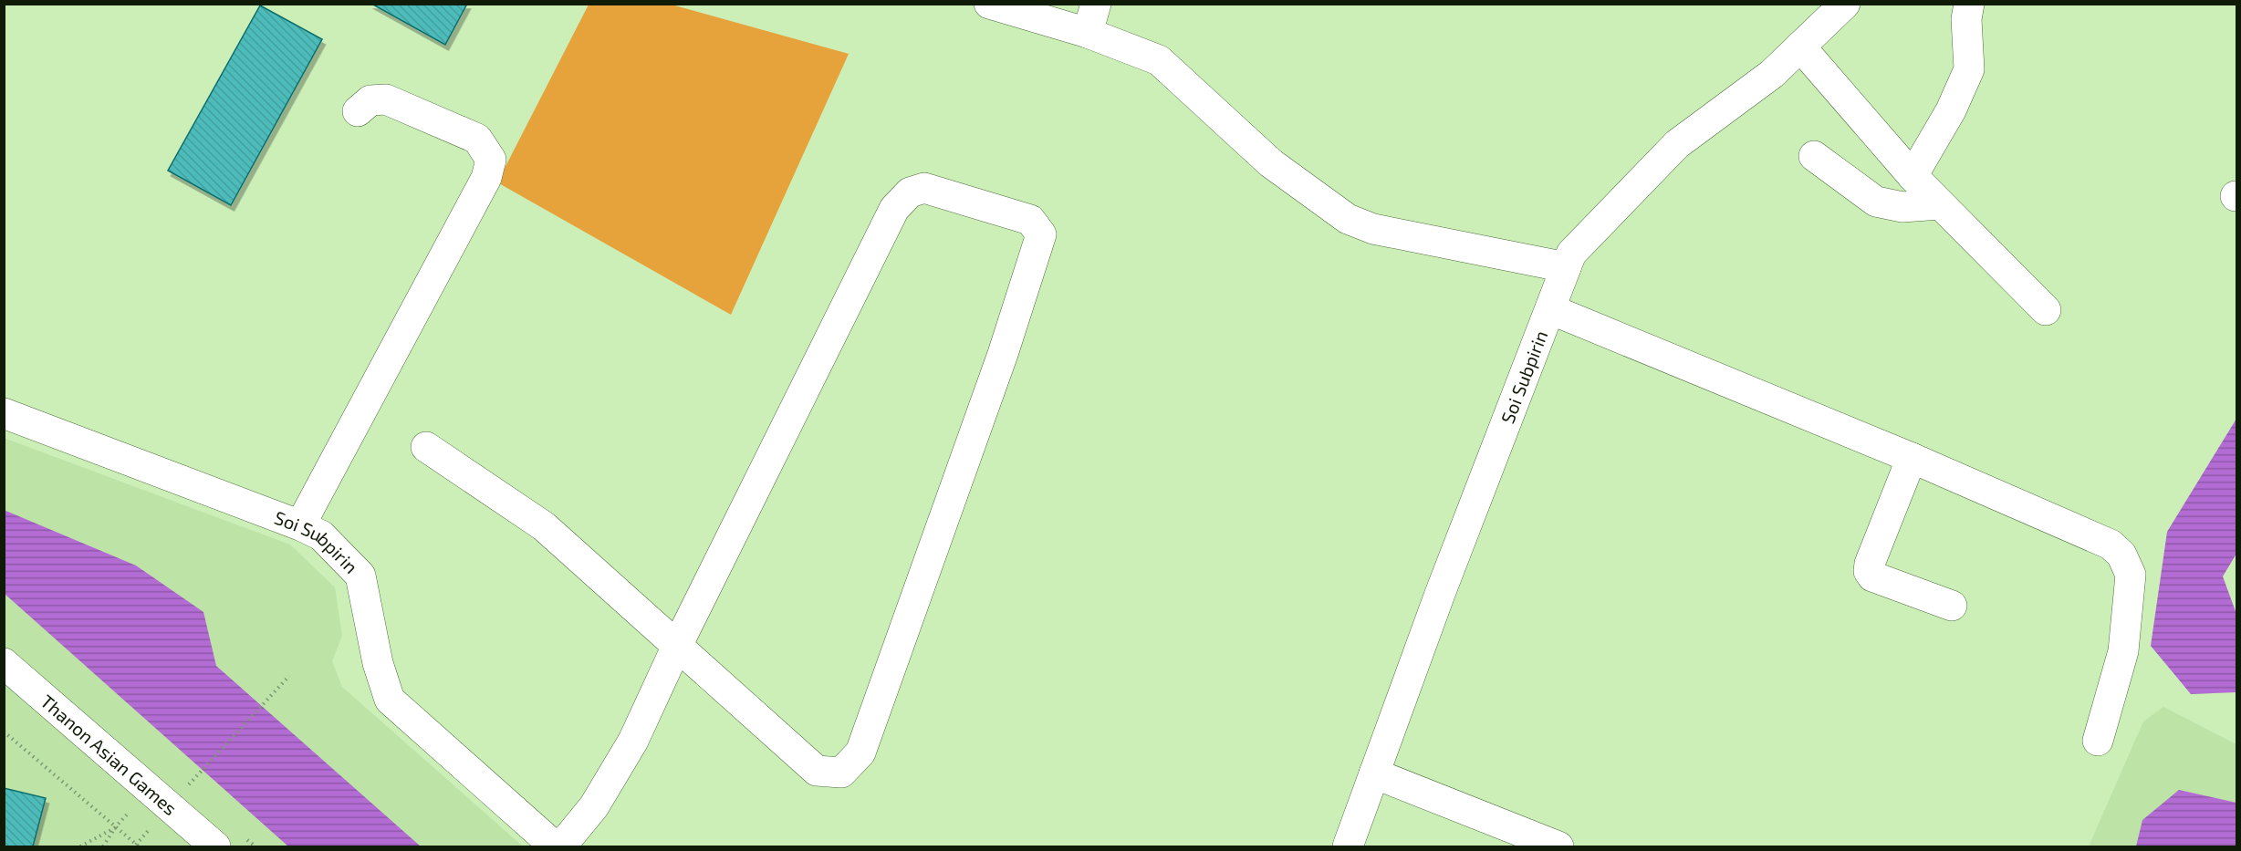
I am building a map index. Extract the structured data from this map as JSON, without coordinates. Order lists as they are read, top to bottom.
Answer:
{
  "streets": {
    "street": ["Soi Subpirin", "Thanon Asian Games"]
  }
}
